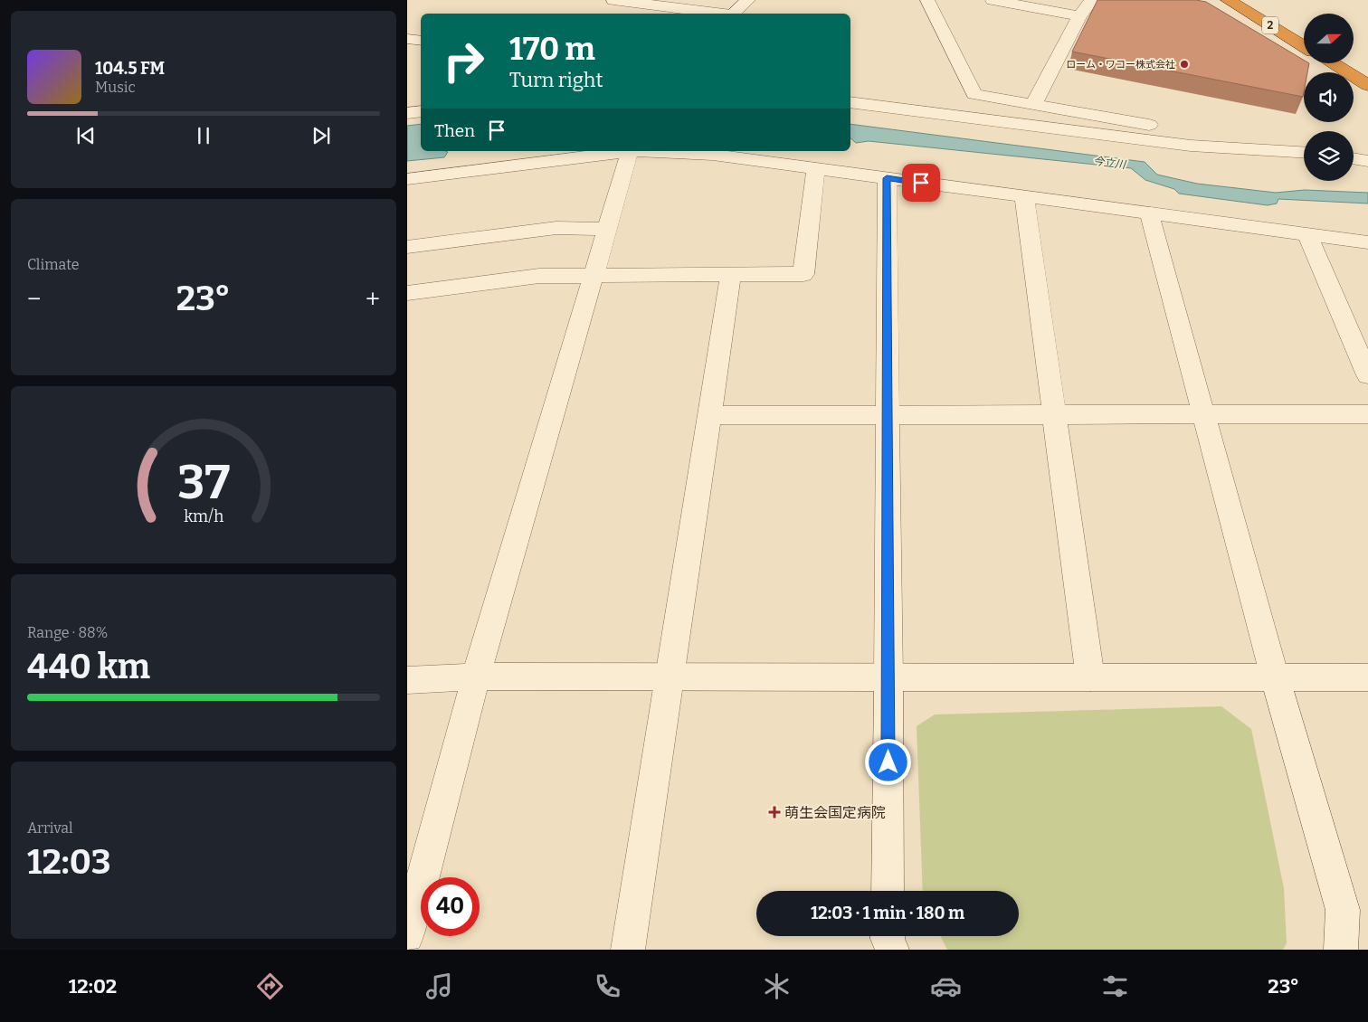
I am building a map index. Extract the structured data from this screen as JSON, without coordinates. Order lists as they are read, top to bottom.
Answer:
{
  "streets": {
    "highway": ["2"]
  },
  "water": ["今立川"],
  "places": {
    "other": ["ローム・ワコー株式会社"],
    "health": ["萌生会国定病院"]
  },
  "north": "right",
  "page": {
    "turn": ["170 m", "Turn right"],
    "song": ["104.5 FM", "Music"],
    "then": "Then",
    "tile": [
      "Climate",
      ["Range · 88%", "440 km"],
      ["Arrival", "12:03"]
    ],
    "heat": ["−", "23°", "+"],
    "limit": "40",
    "trip": "12:03 · 1 min · 180 m",
    "tabs": ["12:02", "23°"],
    "gauge": ["37", "km/h"]
  }
}
